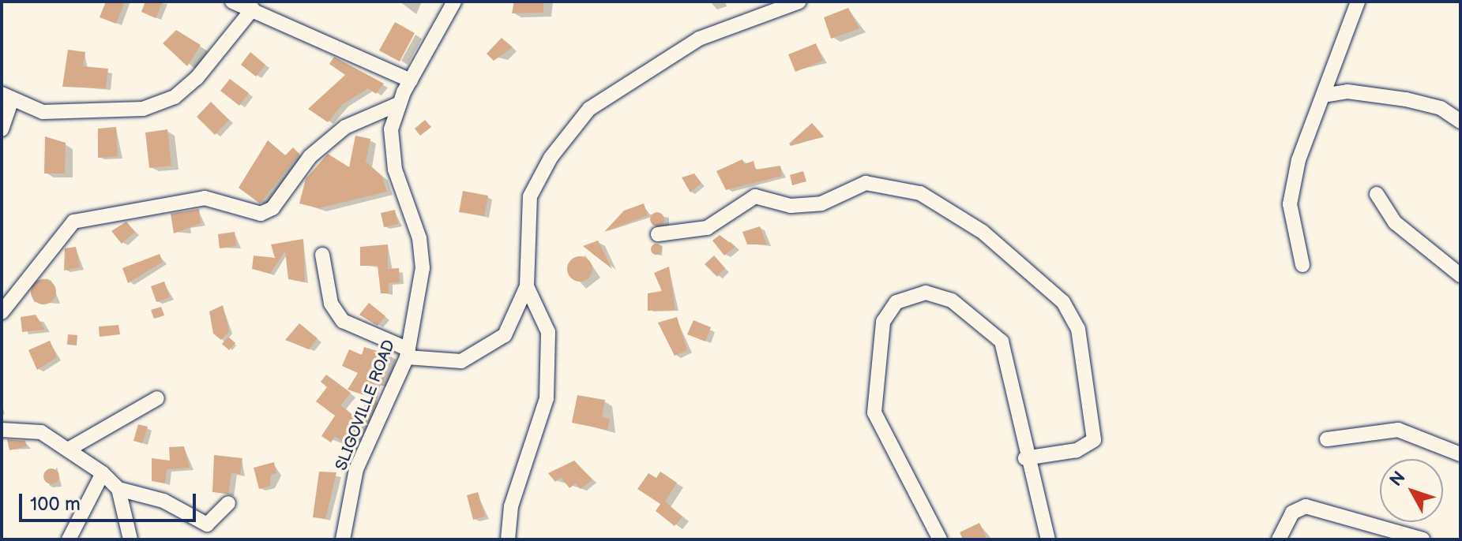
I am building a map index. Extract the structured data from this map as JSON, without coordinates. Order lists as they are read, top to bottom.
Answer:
{
  "streets": {
    "street": ["SLIGOVILLE ROAD"]
  },
  "scale_bar": "100 m",
  "north": "top left"
}
